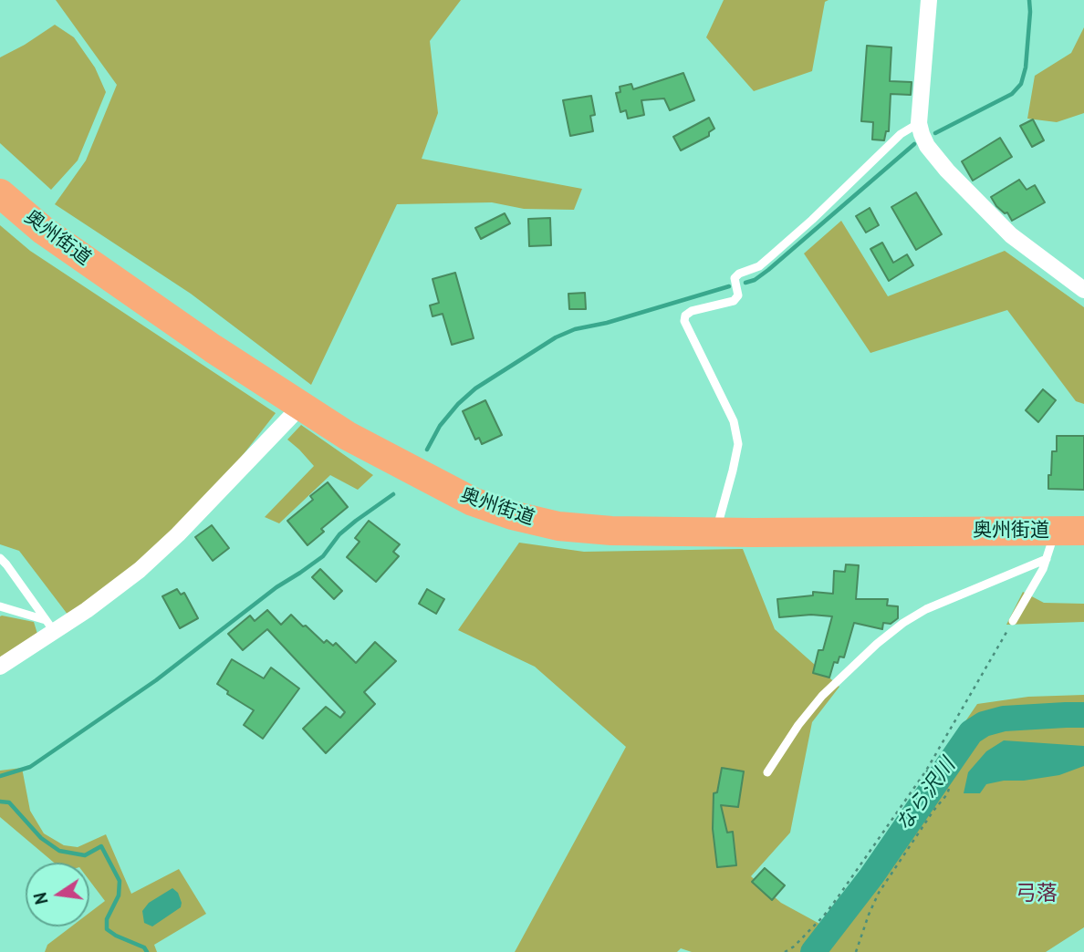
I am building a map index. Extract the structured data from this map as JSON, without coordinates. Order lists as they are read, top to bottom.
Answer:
{
  "streets": {
    "highway": ["奥州街道"]
  },
  "districts": ["弓落"],
  "water": ["なら沢川"],
  "north": "left"
}
